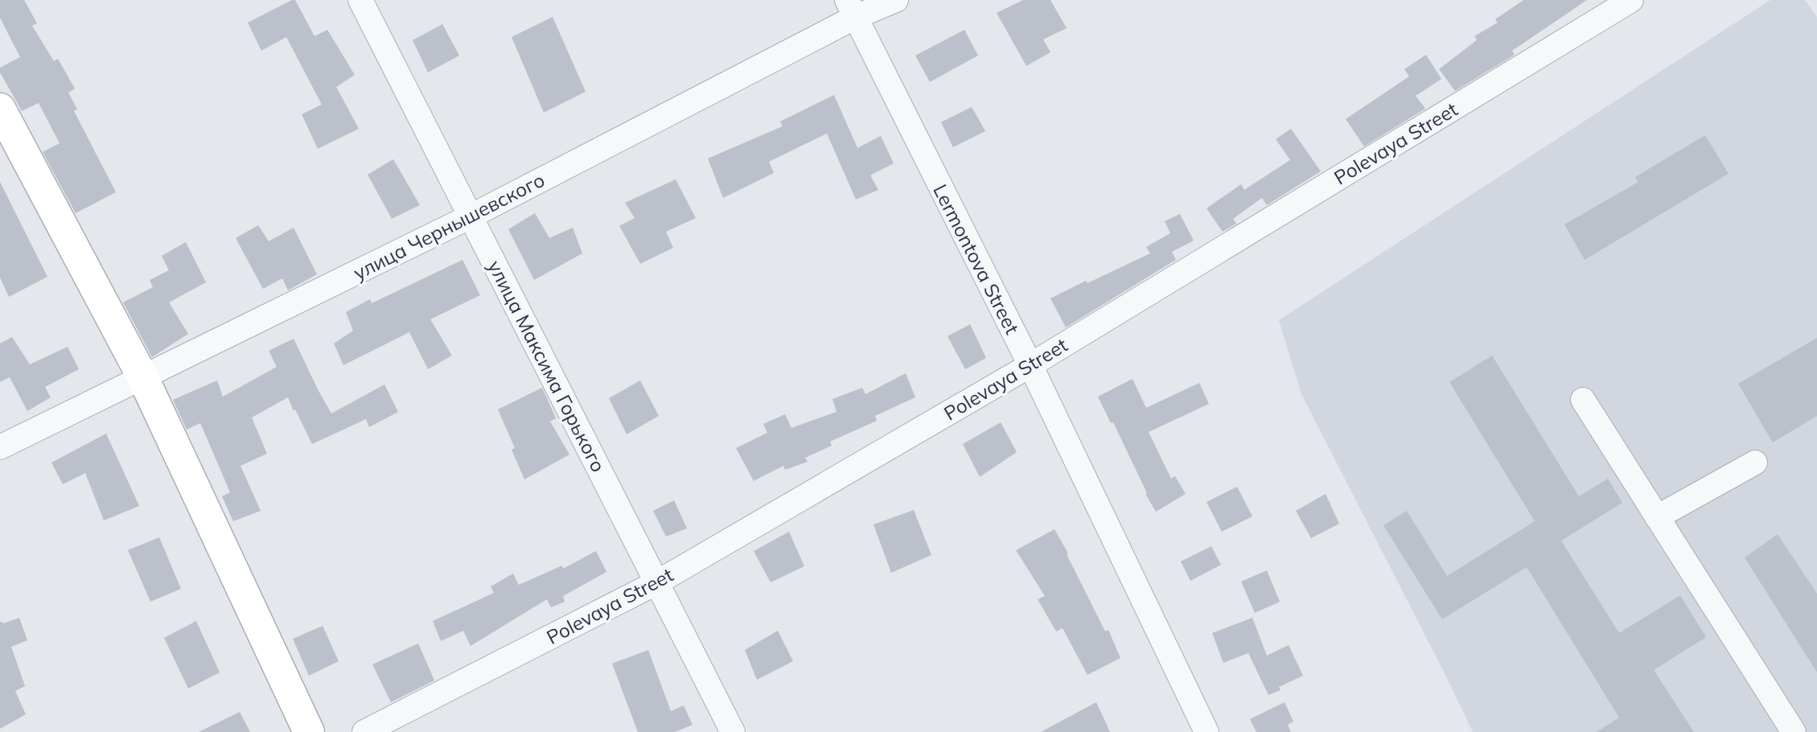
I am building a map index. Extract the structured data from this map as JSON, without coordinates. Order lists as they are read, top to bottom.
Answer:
{
  "streets": {
    "street": [
      "Polevaya Street",
      "улица Чернышевского",
      "Lermontova Street",
      "улица Максима Горького"
    ]
  },
  "crossings": [
    ["Polevaya Street", "Lermontova Street"],
    ["Polevaya Street", "улица Максима Горького"],
    ["улица Чернышевского", "Lermontova Street"],
    ["улица Чернышевского", "улица Максима Горького"]
  ]
}
